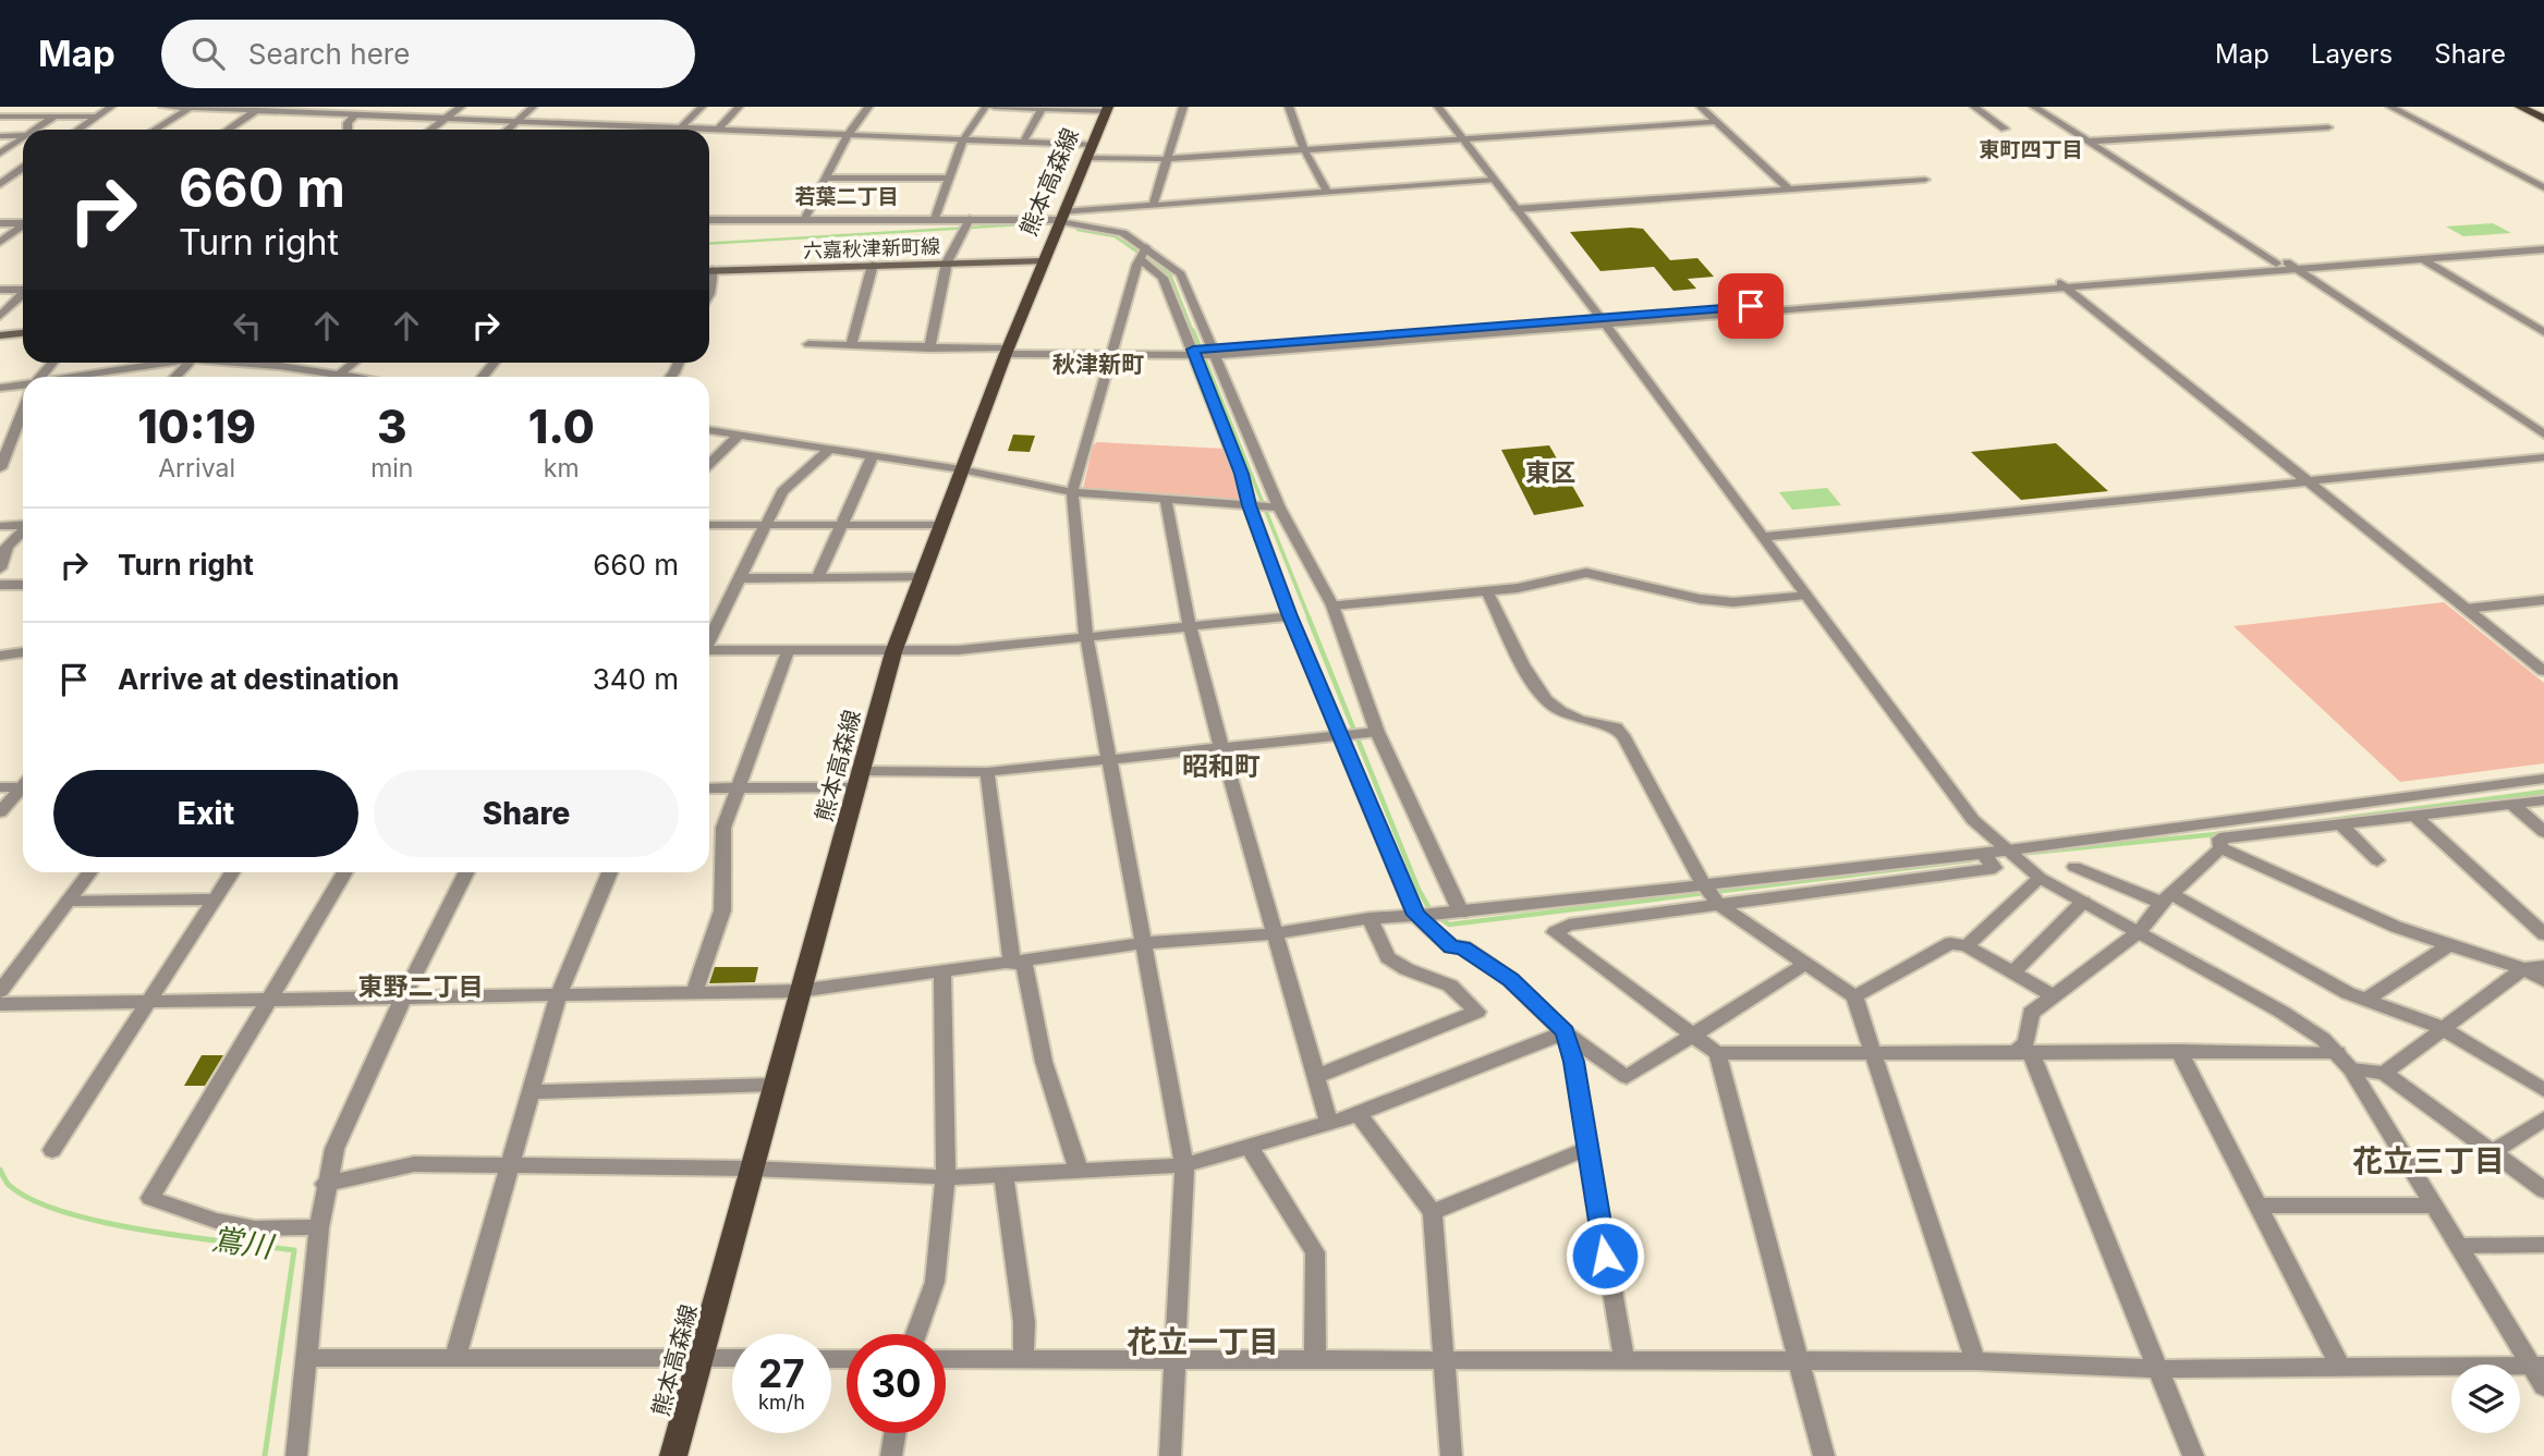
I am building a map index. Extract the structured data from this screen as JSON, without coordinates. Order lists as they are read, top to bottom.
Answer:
{
  "streets": {
    "main road": ["熊本高森線", "六嘉秋津新町線"]
  },
  "crossings": [
    ["熊本高森線", "六嘉秋津新町線"]
  ],
  "districts": [
    "東町四丁目",
    "若葉二丁目",
    "秋津新町",
    "東区",
    "昭和町",
    "東野二丁目",
    "花立三丁目",
    "花立一丁目"
  ],
  "water": ["鴬川"],
  "page": {
    "header": "Map",
    "search": "Search here",
    "nav": ["Map", "Layers", "Share"],
    "turn": ["660 m", "Turn right"],
    "eta": [
      "10:19",
      "Arrival",
      "3",
      "min",
      "1.0",
      "km"
    ],
    "list": [
      {
        "name": "Turn right",
        "value": "660 m"
      },
      {
        "name": "Arrive at destination",
        "value": "340 m"
      }
    ],
    "buttons": ["Exit", "Share"],
    "speed": "27 km/h",
    "limit": "30"
  }
}
